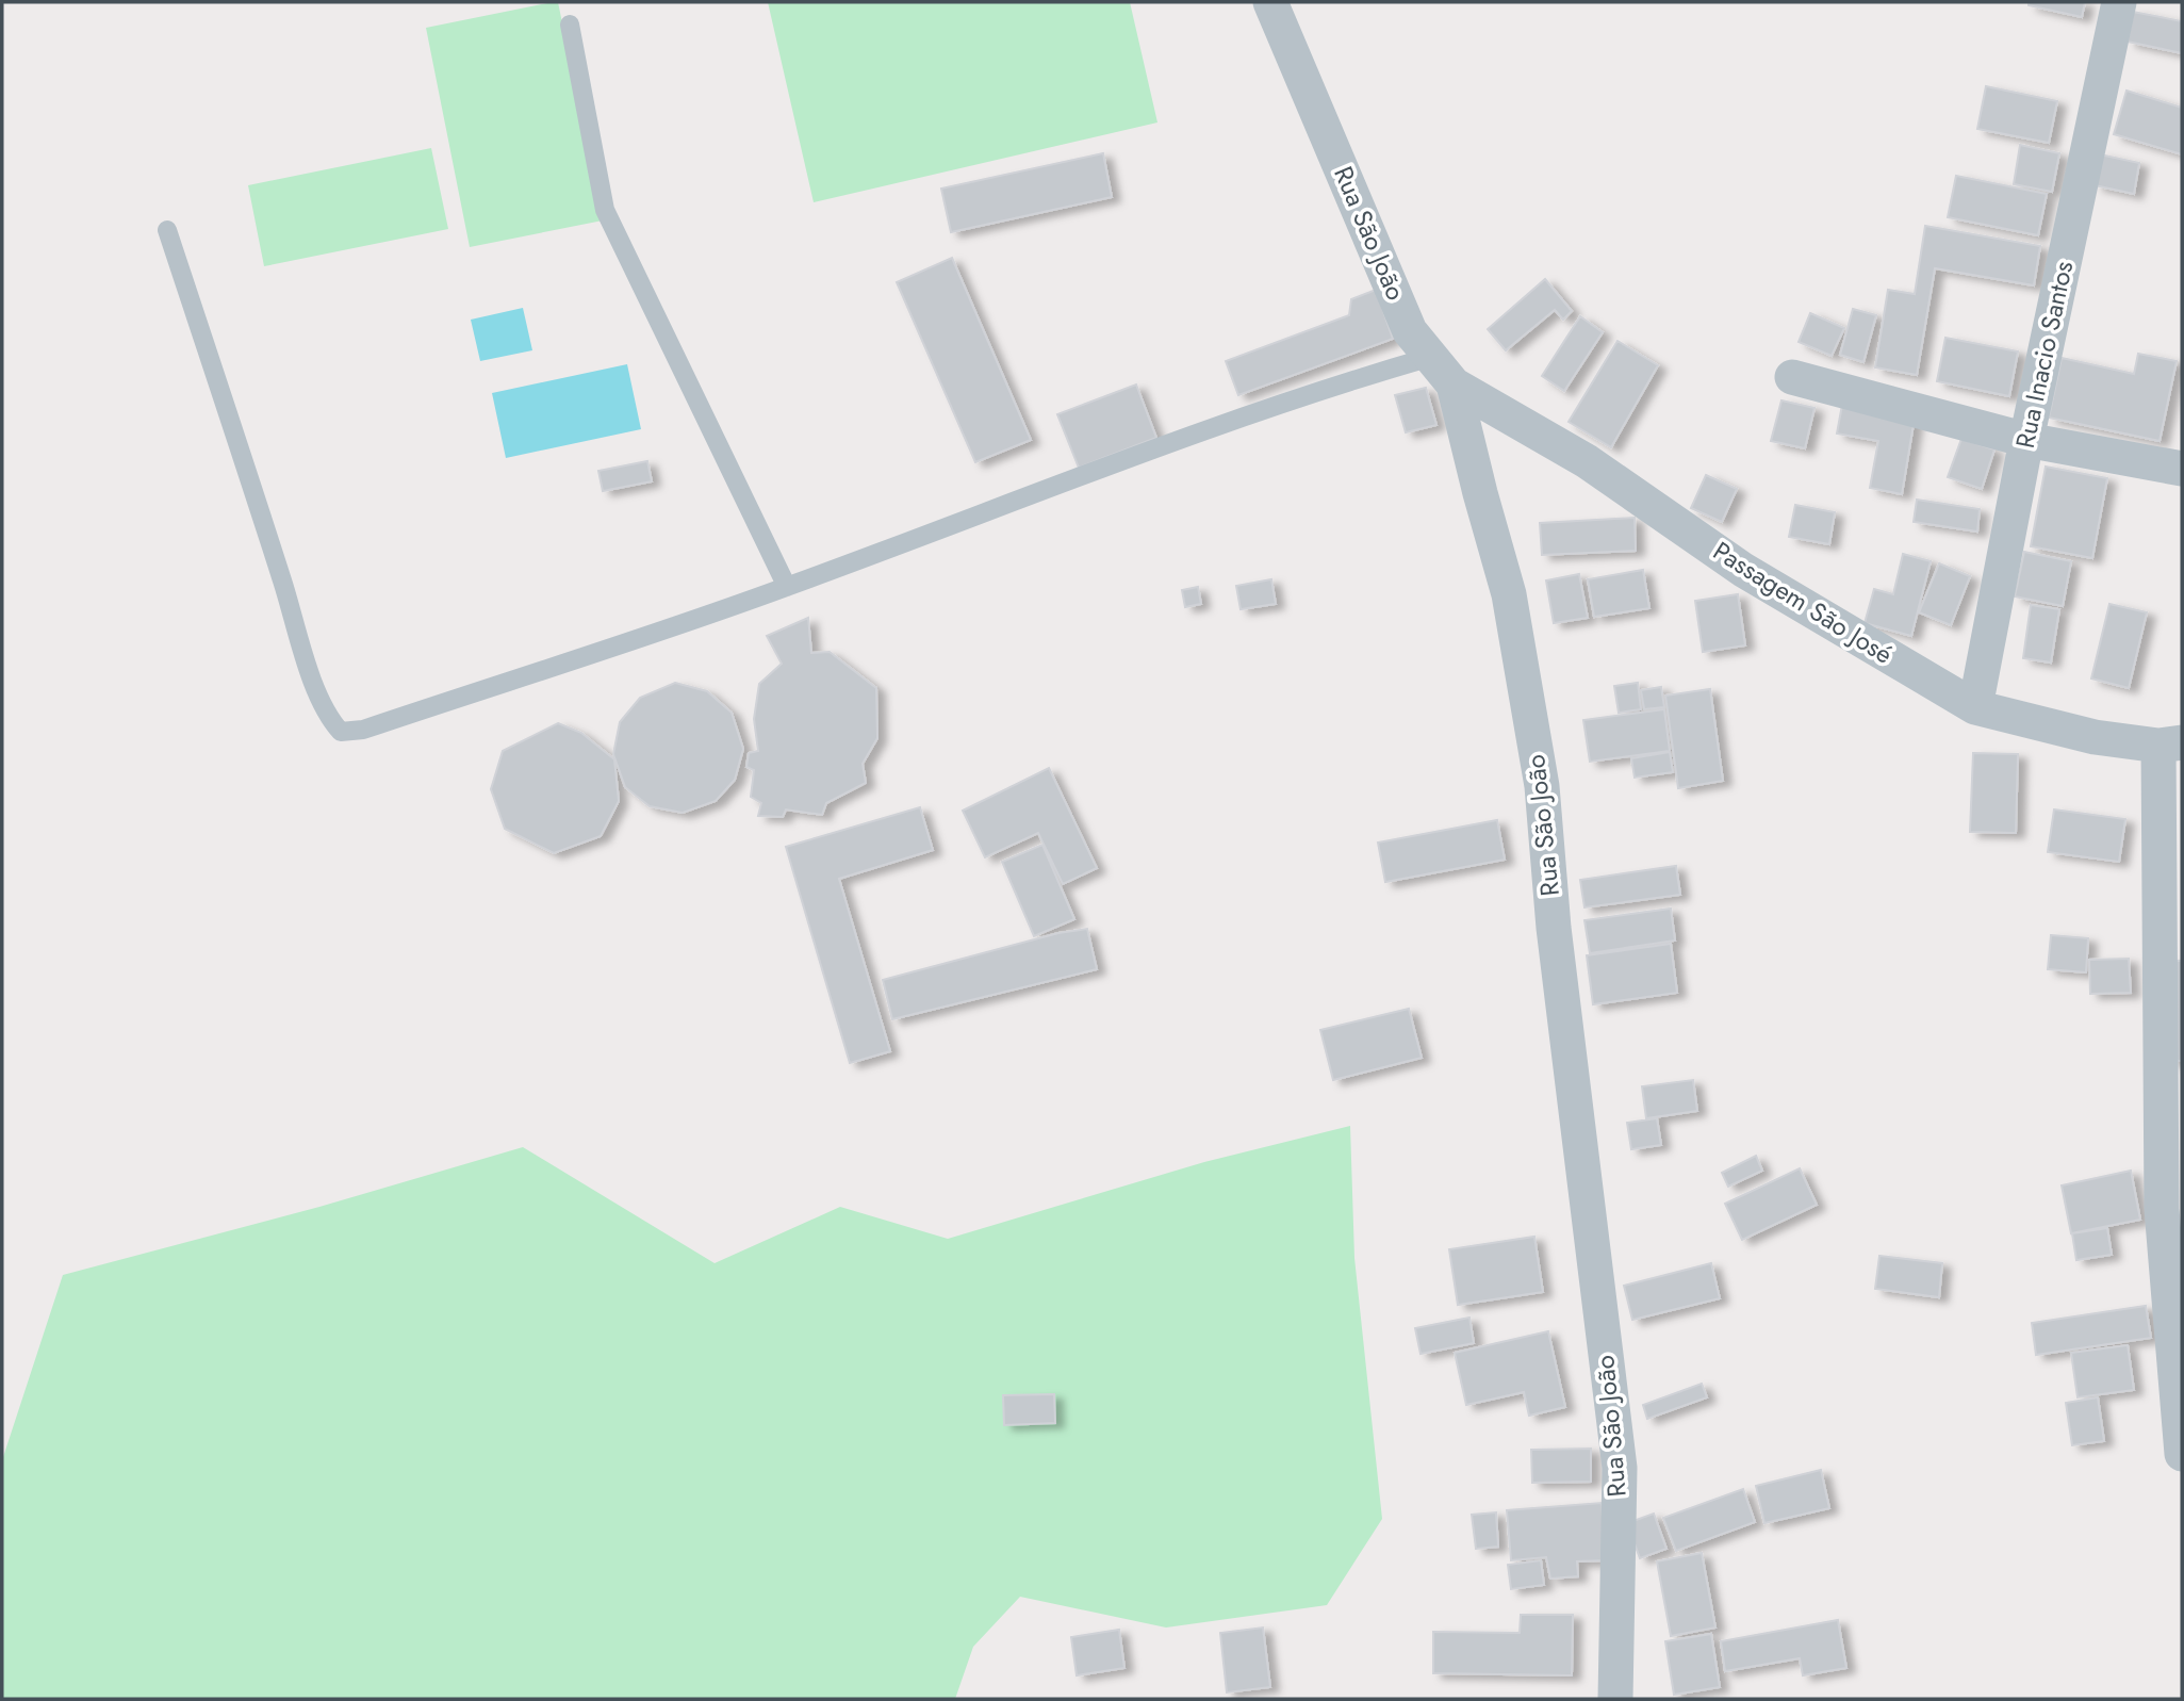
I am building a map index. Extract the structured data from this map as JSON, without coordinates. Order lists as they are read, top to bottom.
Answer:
{
  "streets": {
    "street": ["Rua São João", "Rua Inacio Santos", "Passagem São José"]
  },
  "crossings": [
    ["Rua São João", "Passagem São José"],
    ["Rua Inacio Santos", "Passagem São José"]
  ]
}
